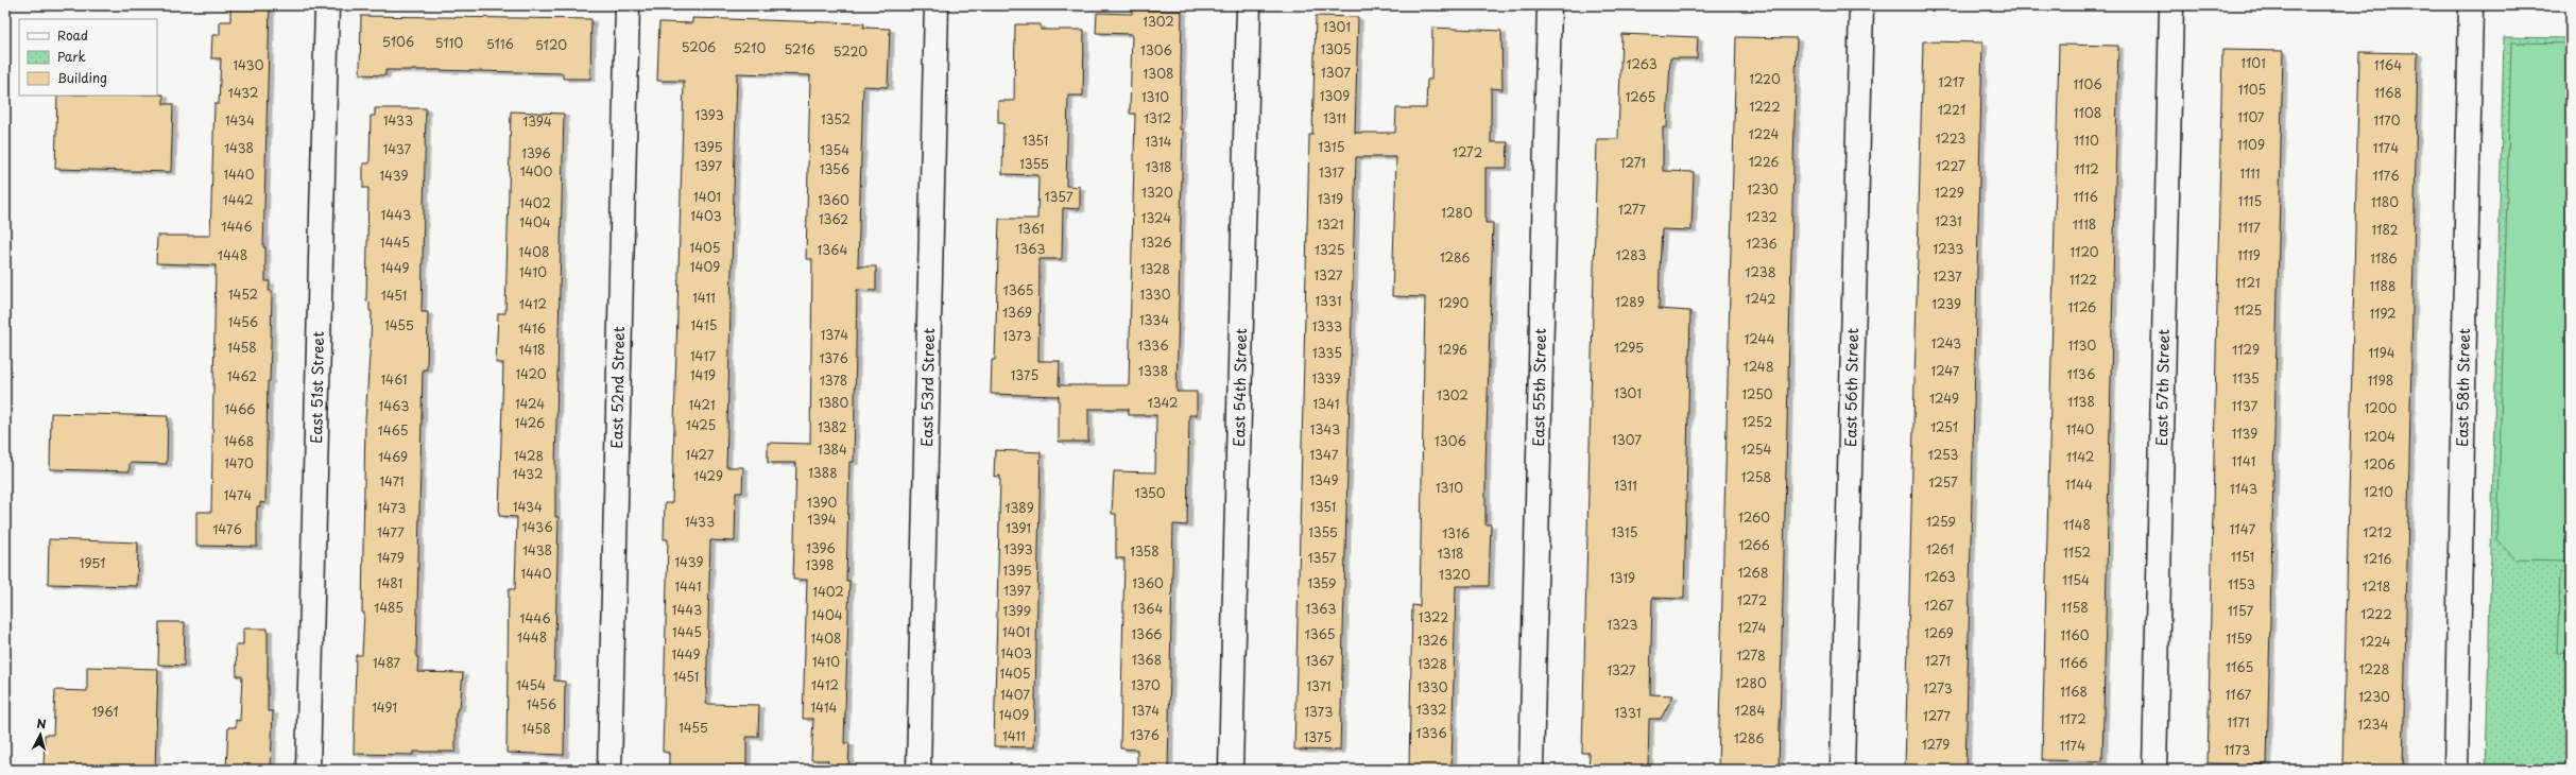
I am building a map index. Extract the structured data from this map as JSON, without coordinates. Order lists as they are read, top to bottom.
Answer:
{
  "streets": {
    "street": [
      "East 51st Street",
      "East 52nd Street",
      "East 53rd Street",
      "East 54th Street",
      "East 55th Street",
      "East 56th Street",
      "East 57th Street",
      "East 58th Street"
    ]
  },
  "house_numbers": [
    "1302",
    "1301",
    "5106",
    "5110",
    "5116",
    "5120",
    "5206",
    "5210",
    "5216",
    "1305",
    "1306",
    "5220",
    "1101",
    "1263",
    "1430",
    "1164",
    "1307",
    "1308",
    "1220",
    "1217",
    "1106",
    "1105",
    "1432",
    "1168",
    "1309",
    "1310",
    "1265",
    "1222",
    "1221",
    "1108",
    "1393",
    "1107",
    "1312",
    "1311",
    "1352",
    "1434",
    "1433",
    "1170",
    "1394",
    "1224",
    "1223",
    "1351",
    "1110",
    "1314",
    "1109",
    "1395",
    "1315",
    "1438",
    "1174",
    "1437",
    "1354",
    "1272",
    "1396",
    "1226",
    "1271",
    "1355",
    "1397",
    "1227",
    "1318",
    "1356",
    "1112",
    "1400",
    "1317",
    "1111",
    "1440",
    "1439",
    "1176",
    "1230",
    "1320",
    "1229",
    "1401",
    "1357",
    "1116",
    "1319",
    "1442",
    "1360",
    "1115",
    "1180",
    "1402",
    "1277",
    "1280",
    "1443",
    "1403",
    "1232",
    "1324",
    "1362",
    "1231",
    "1404",
    "1321",
    "1118",
    "1446",
    "1117",
    "1361",
    "1182",
    "1445",
    "1326",
    "1236",
    "1405",
    "1363",
    "1233",
    "1364",
    "1325",
    "1408",
    "1120",
    "1448",
    "1283",
    "1119",
    "1286",
    "1186",
    "1409",
    "1449",
    "1328",
    "1410",
    "1238",
    "1327",
    "1237",
    "1122",
    "1121",
    "1188",
    "1365",
    "1452",
    "1330",
    "1451",
    "1411",
    "1242",
    "1331",
    "1289",
    "1290",
    "1412",
    "1239",
    "1126",
    "1125",
    "1369",
    "1192",
    "1334",
    "1456",
    "1455",
    "1415",
    "1333",
    "1416",
    "1374",
    "1373",
    "1244",
    "1243",
    "1336",
    "1130",
    "1458",
    "1295",
    "1418",
    "1296",
    "1129",
    "1335",
    "1194",
    "1417",
    "1376",
    "1248",
    "1338",
    "1247",
    "1420",
    "1136",
    "1419",
    "1375",
    "1462",
    "1339",
    "1135",
    "1461",
    "1378",
    "1198",
    "1301",
    "1250",
    "1302",
    "1249",
    "1138",
    "1380",
    "1342",
    "1424",
    "1341",
    "1421",
    "1463",
    "1137",
    "1200",
    "1466",
    "1252",
    "1426",
    "1425",
    "1382",
    "1251",
    "1343",
    "1140",
    "1465",
    "1139",
    "1204",
    "1307",
    "1468",
    "1306",
    "1384",
    "1254",
    "1427",
    "1347",
    "1253",
    "1428",
    "1469",
    "1142",
    "1141",
    "1470",
    "1206",
    "1388",
    "1432",
    "1429",
    "1258",
    "1349",
    "1471",
    "1257",
    "1144",
    "1311",
    "1310",
    "1143",
    "1210",
    "1350",
    "1474",
    "1390",
    "1434",
    "1351",
    "1473",
    "1389",
    "1260",
    "1394",
    "1433",
    "1259",
    "1148",
    "1436",
    "1391",
    "1476",
    "1147",
    "1477",
    "1355",
    "1315",
    "1212",
    "1316",
    "1266",
    "1396",
    "1393",
    "1261",
    "1438",
    "1358",
    "1152",
    "1318",
    "1151",
    "1479",
    "1357",
    "1216",
    "1439",
    "1951",
    "1398",
    "1395",
    "1268",
    "1440",
    "1320",
    "1263",
    "1319",
    "1154",
    "1481",
    "1360",
    "1359",
    "1153",
    "1441",
    "1218",
    "1397",
    "1402",
    "1272",
    "1267",
    "1485",
    "1158",
    "1364",
    "1363",
    "1443",
    "1399",
    "1157",
    "1222",
    "1404",
    "1322",
    "1446",
    "1323",
    "1274",
    "1445",
    "1401",
    "1269",
    "1366",
    "1365",
    "1160",
    "1448",
    "1408",
    "1159",
    "1326",
    "1224",
    "1403",
    "1449",
    "1278",
    "1368",
    "1367",
    "1271",
    "1410",
    "1487",
    "1166",
    "1328",
    "1165",
    "1228",
    "1327",
    "1405",
    "1451",
    "1280",
    "1454",
    "1412",
    "1370",
    "1371",
    "1330",
    "1273",
    "1168",
    "1407",
    "1167",
    "1230",
    "1456",
    "1491",
    "1414",
    "1332",
    "1374",
    "1284",
    "1961",
    "1373",
    "1331",
    "1409",
    "1277",
    "1172",
    "1171",
    "1234",
    "1455",
    "1458",
    "1336",
    "1376",
    "1411",
    "1375",
    "1286",
    "1279",
    "1174",
    "1173"
  ],
  "legend": ["Road", "Park", "Building"],
  "north": "top"
}
